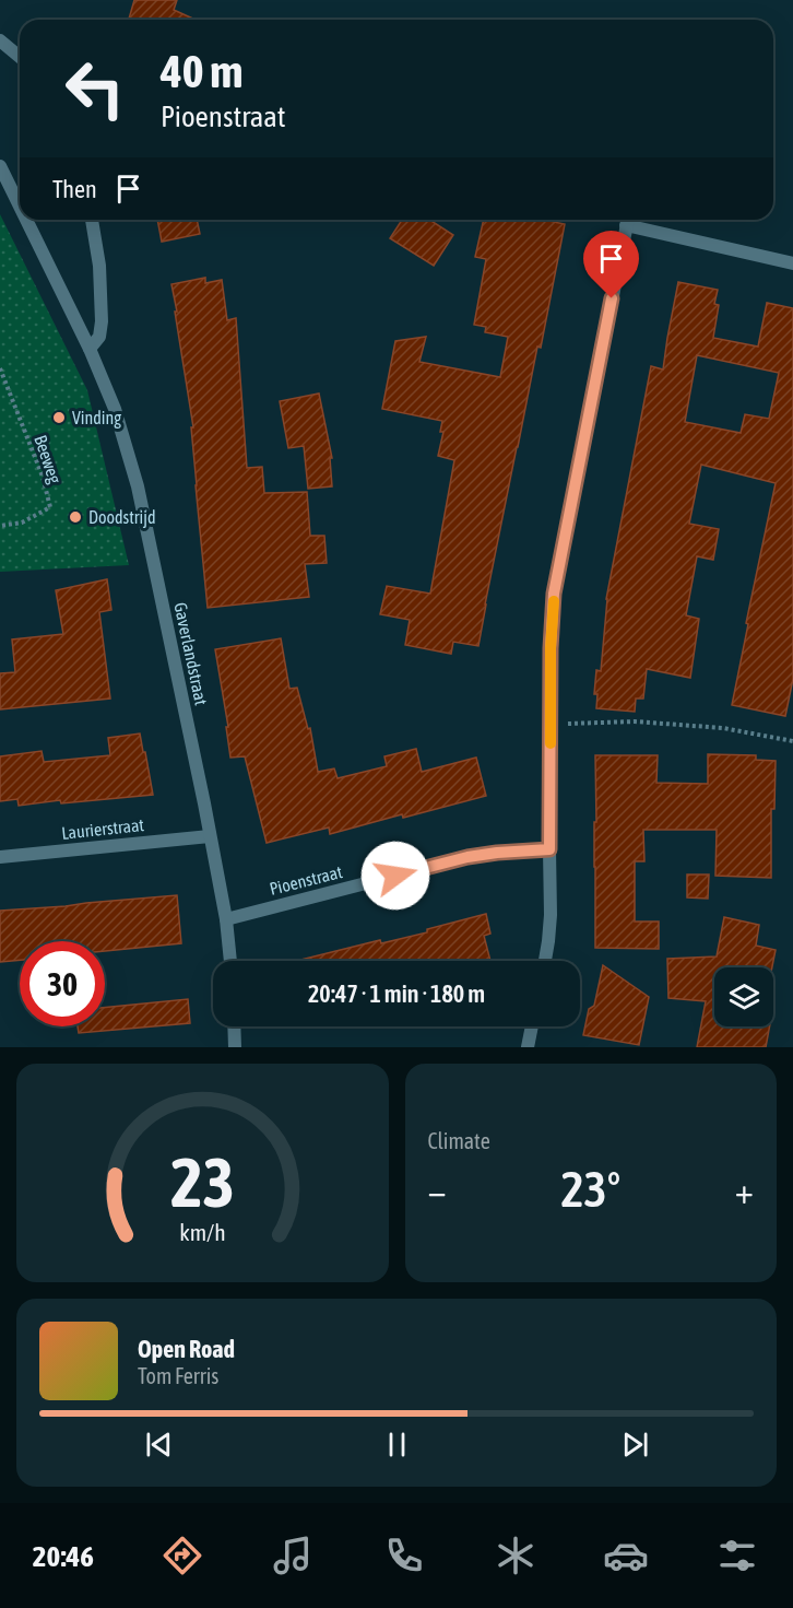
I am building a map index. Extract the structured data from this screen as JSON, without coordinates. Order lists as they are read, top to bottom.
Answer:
{
  "streets": {
    "street": ["Gaverlandstraat", "Laurierstraat", "Pioenstraat"],
    "path": ["Beeweg"]
  },
  "crossings": [
    ["Gaverlandstraat", "Laurierstraat"],
    ["Gaverlandstraat", "Pioenstraat"]
  ],
  "places": ["Vinding", "Doodstrijd"],
  "page": {
    "turn": ["40 m", "Pioenstraat"],
    "then": "Then",
    "limit": "30",
    "trip": "20:47 · 1 min · 180 m",
    "tile": "Climate",
    "heat": ["−", "23°", "+"],
    "song": ["Open Road", "Tom Ferris"],
    "tabs": "20:46",
    "gauge": ["23", "km/h"]
  }
}
